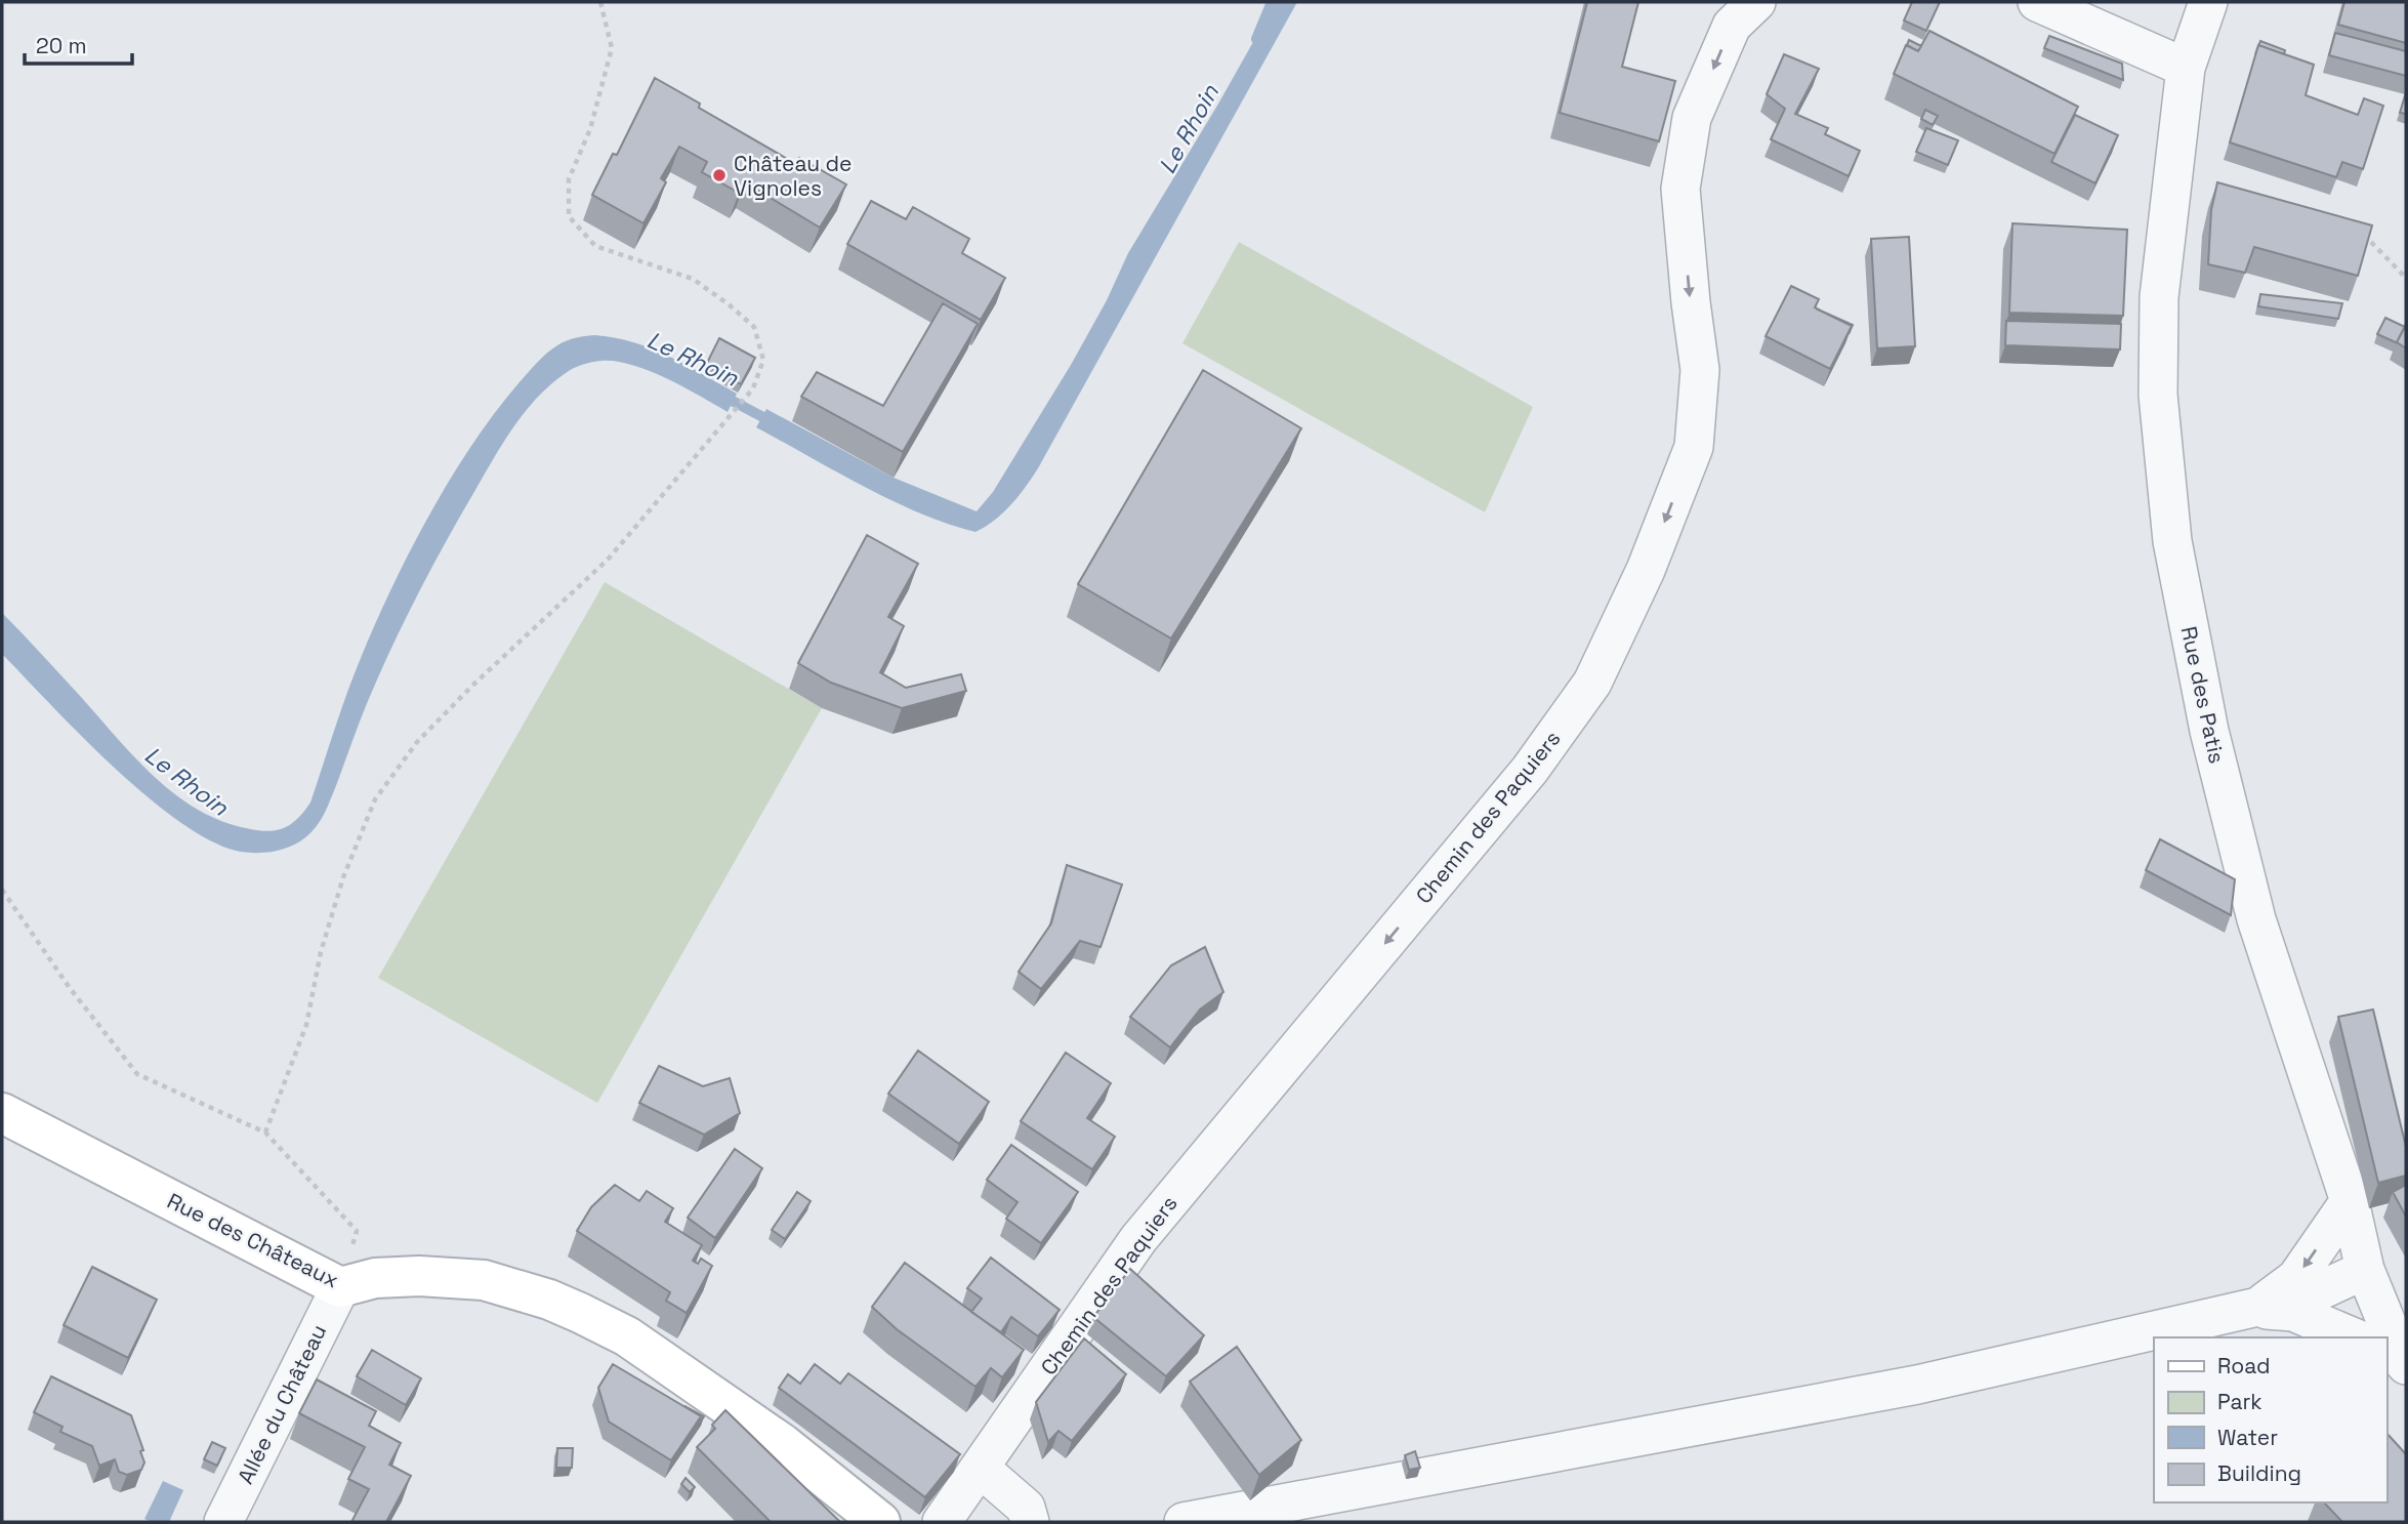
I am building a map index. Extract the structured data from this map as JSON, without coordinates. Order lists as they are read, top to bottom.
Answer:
{
  "streets": {
    "street": [
      "Rue des Patis",
      "Chemin des Paquiers",
      "Rue des Châteaux",
      "Allée du Château"
    ]
  },
  "crossings": [
    ["Rue des Châteaux", "Allée du Château"]
  ],
  "one_way": ["Chemin des Paquiers"],
  "water": ["Le Rhoin"],
  "places": ["Château de Vignoles"],
  "legend": [
    "Road",
    "Park",
    "Water",
    "Building"
  ],
  "scale_bar": "20 m"
}
